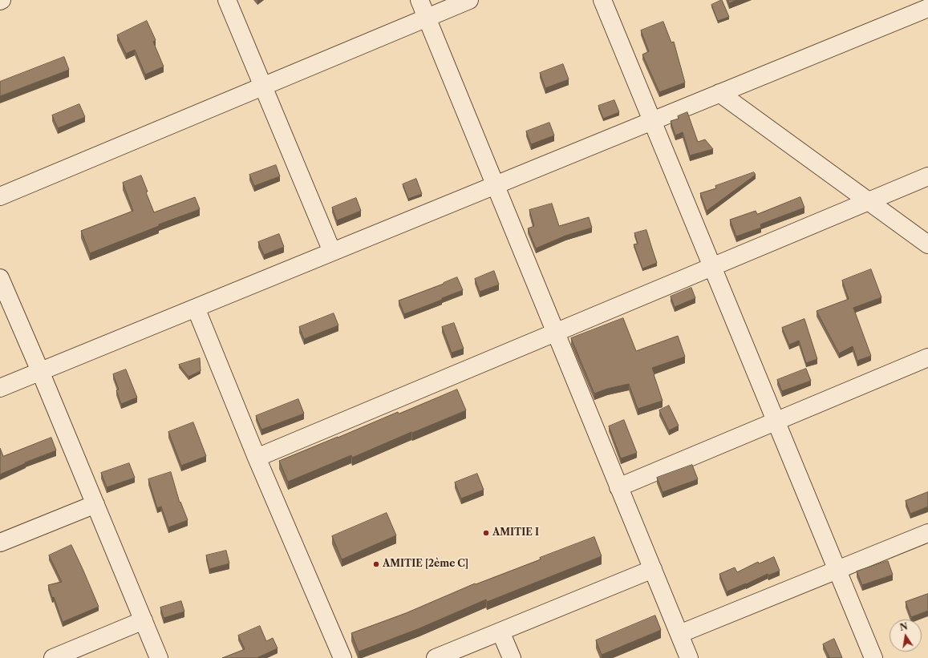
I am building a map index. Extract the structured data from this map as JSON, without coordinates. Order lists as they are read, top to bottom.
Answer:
{
  "places": ["AMITIE I", "AMITIE [2ème C]"],
  "north": "top"
}
